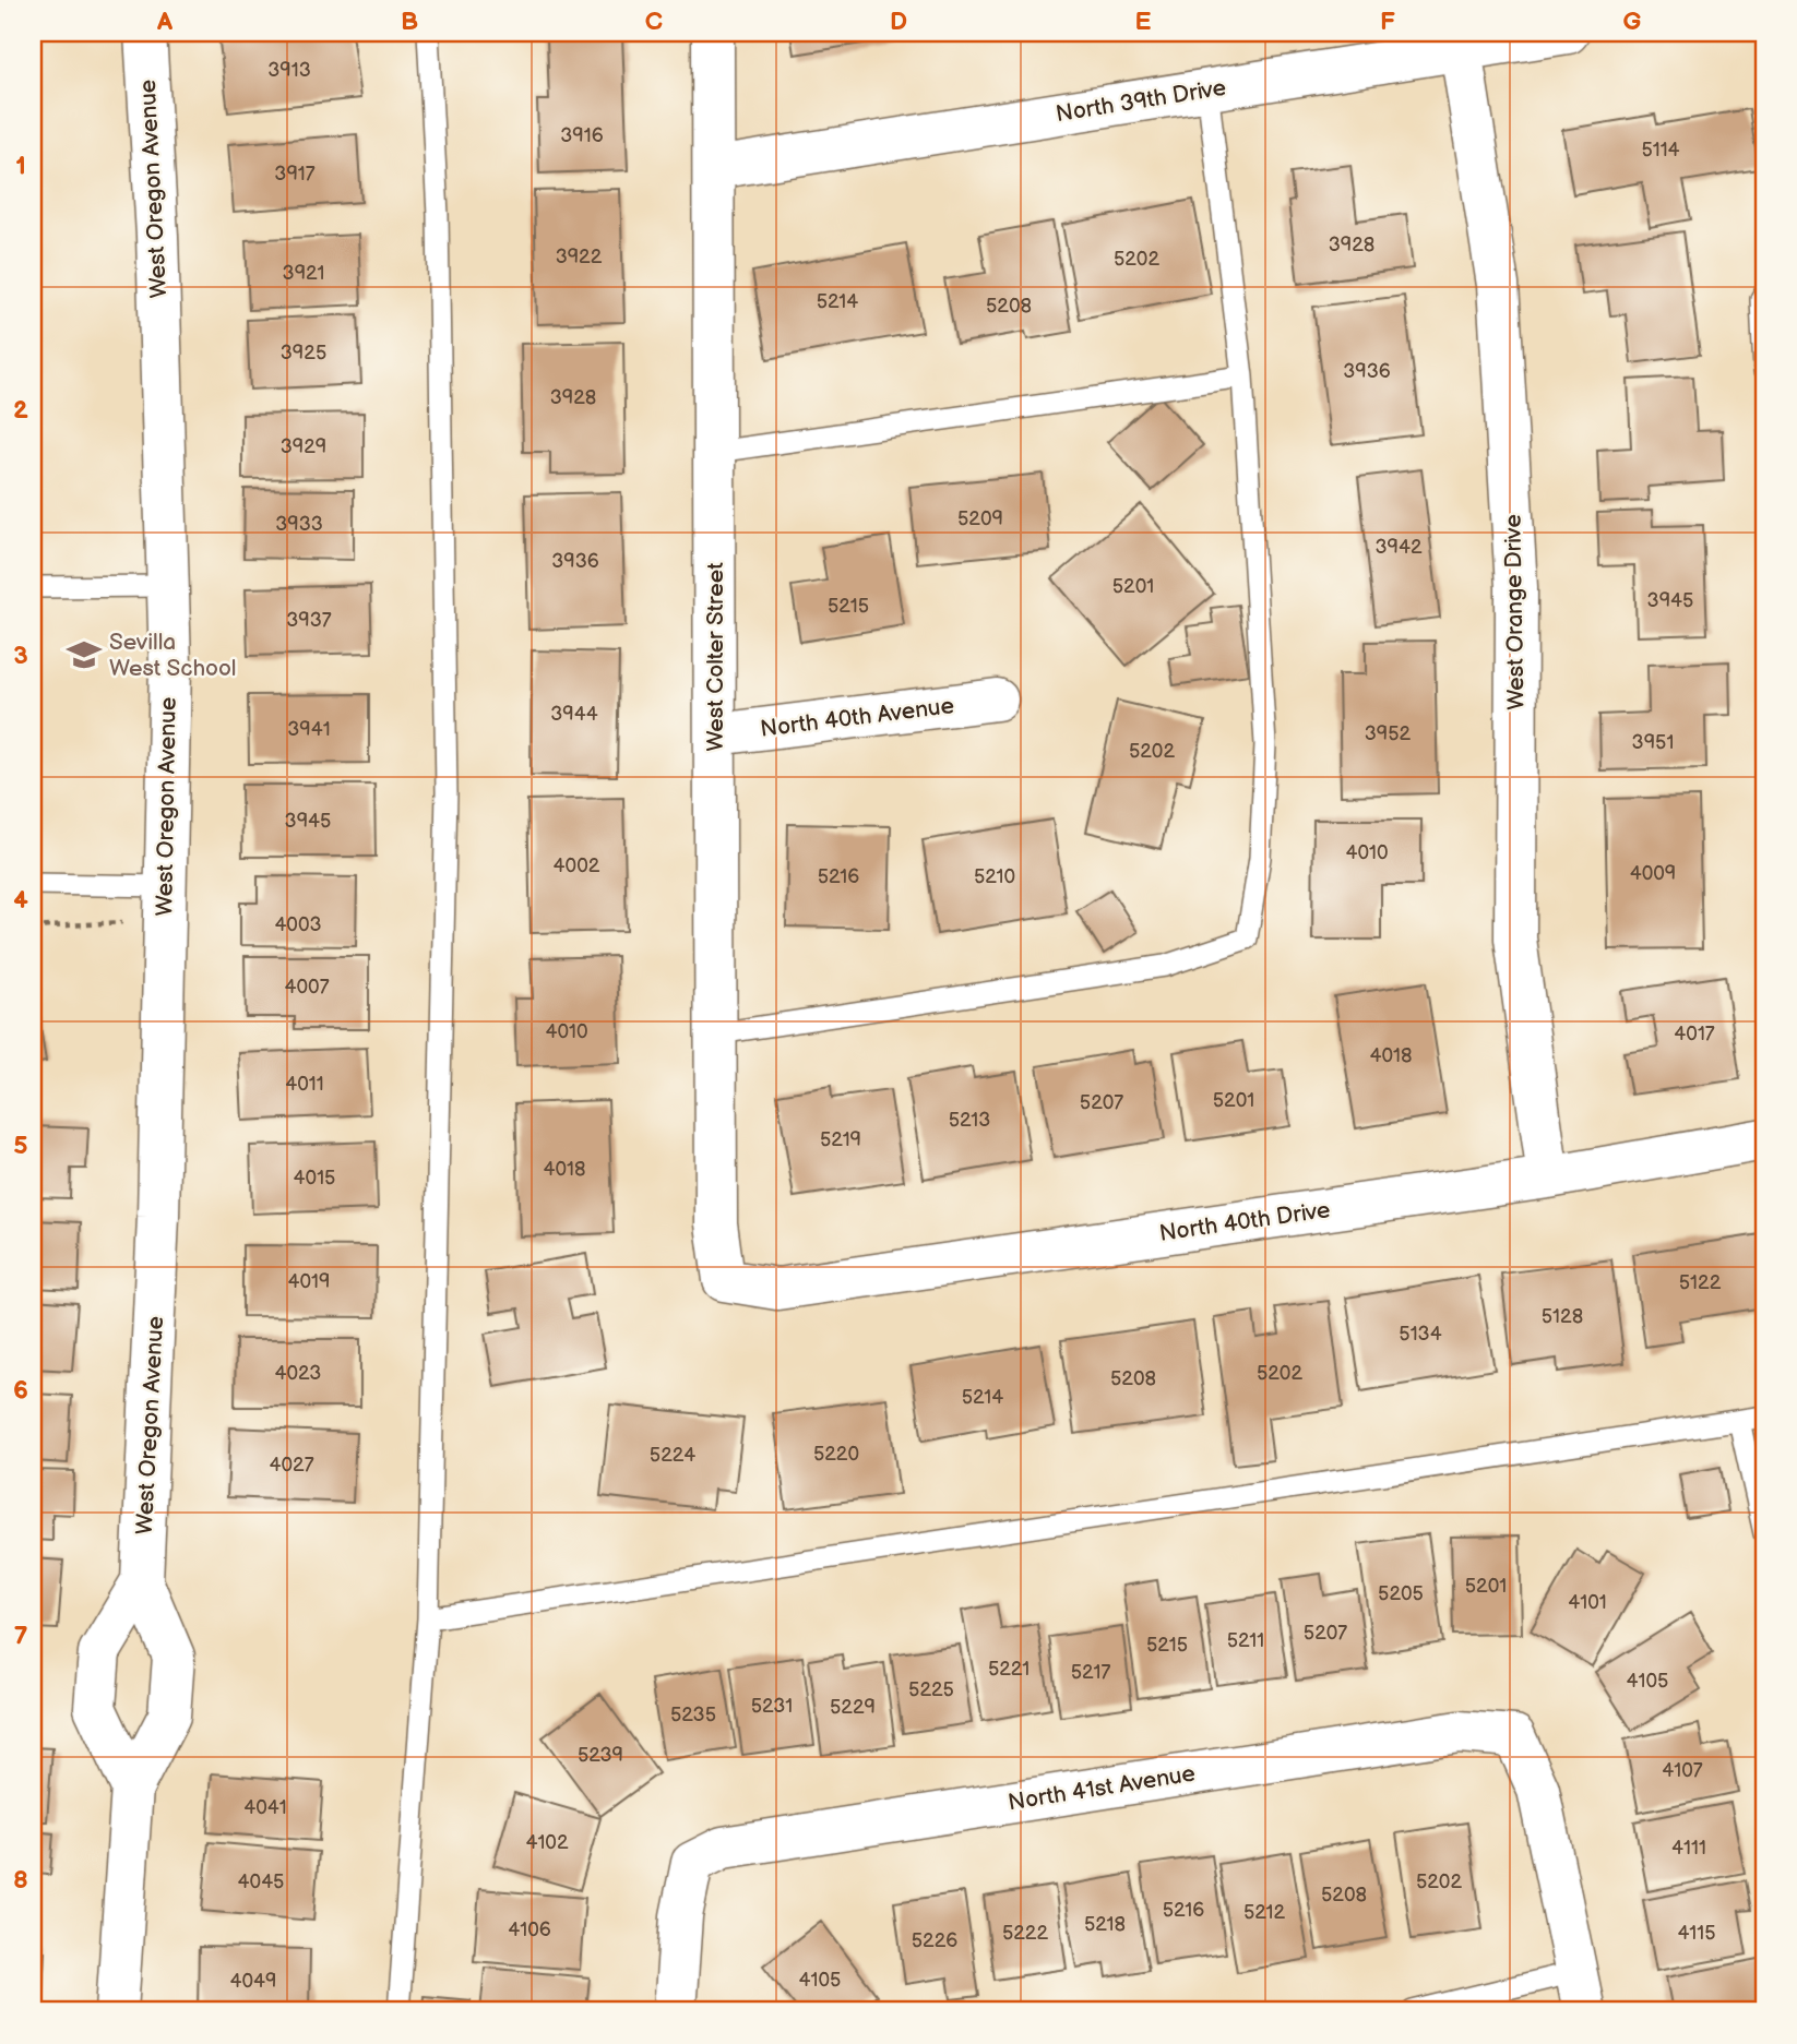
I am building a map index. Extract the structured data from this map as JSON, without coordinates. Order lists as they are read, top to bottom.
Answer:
{
  "streets": {
    "street": [
      "North 39th Drive",
      "West Oregon Avenue",
      "West Orange Drive",
      "West Colter Street",
      "North 40th Avenue",
      "North 40th Drive",
      "North 41st Avenue"
    ]
  },
  "crossings": [
    ["North 39th Drive", "West Orange Drive"],
    ["North 39th Drive", "West Colter Street"],
    ["West Orange Drive", "North 40th Drive"],
    ["West Colter Street", "North 40th Avenue"],
    ["West Colter Street", "North 40th Drive"]
  ],
  "places": {
    "school or university": ["Sevilla West School"]
  },
  "house_numbers": [
    "3913",
    "3916",
    "5114",
    "3917",
    "3928",
    "3922",
    "5202",
    "3921",
    "5214",
    "5208",
    "3925",
    "3936",
    "3928",
    "3929",
    "5209",
    "3933",
    "3942",
    "3936",
    "5201",
    "3945",
    "5215",
    "3937",
    "3944",
    "3941",
    "3952",
    "3951",
    "5202",
    "3945",
    "4010",
    "4002",
    "4009",
    "5216",
    "5210",
    "4003",
    "4007",
    "4010",
    "4017",
    "4018",
    "4011",
    "5201",
    "5207",
    "5213",
    "5219",
    "4018",
    "4015",
    "4019",
    "5122",
    "5128",
    "5134",
    "4023",
    "5202",
    "5208",
    "5214",
    "5220",
    "5224",
    "4027",
    "5201",
    "5205",
    "4101",
    "5207",
    "5211",
    "5215",
    "5221",
    "5217",
    "4105",
    "5225",
    "5231",
    "5229",
    "5235",
    "5239",
    "4107",
    "4041",
    "4102",
    "4111",
    "4045",
    "5202",
    "5208",
    "5216",
    "5212",
    "5218",
    "4106",
    "5222",
    "4115",
    "5226",
    "4105",
    "4049"
  ],
  "grid": {
    "columns": [
      "A",
      "B",
      "C",
      "D",
      "E",
      "F",
      "G"
    ],
    "rows": [
      "1",
      "2",
      "3",
      "4",
      "5",
      "6",
      "7",
      "8"
    ]
  }
}
